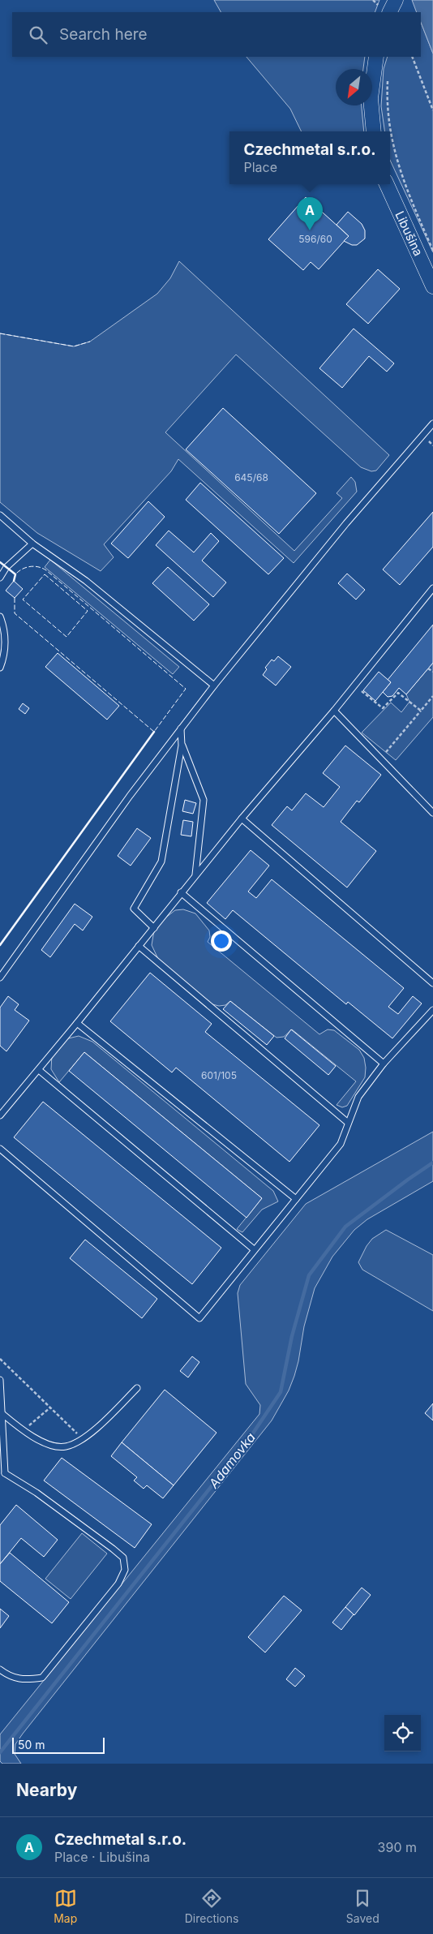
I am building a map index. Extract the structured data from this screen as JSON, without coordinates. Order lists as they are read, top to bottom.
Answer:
{
  "streets": {
    "street": ["Libušina"]
  },
  "water": ["Adamovka"],
  "house_numbers": ["596/60", "645/68", "601/105"],
  "scale_bar": "50 m",
  "north": "bottom left",
  "page": {
    "search": "Search here",
    "popup": ["Czechmetal s.r.o.", "Place"],
    "pins": "A",
    "scale": "50 m",
    "heading": "Nearby",
    "list": [
      {
        "mark": "A",
        "name": "Czechmetal s.r.o.",
        "note": "Place · Libušina",
        "value": "390 m"
      }
    ],
    "nav": ["Map", "Directions", "Saved"]
  }
}
